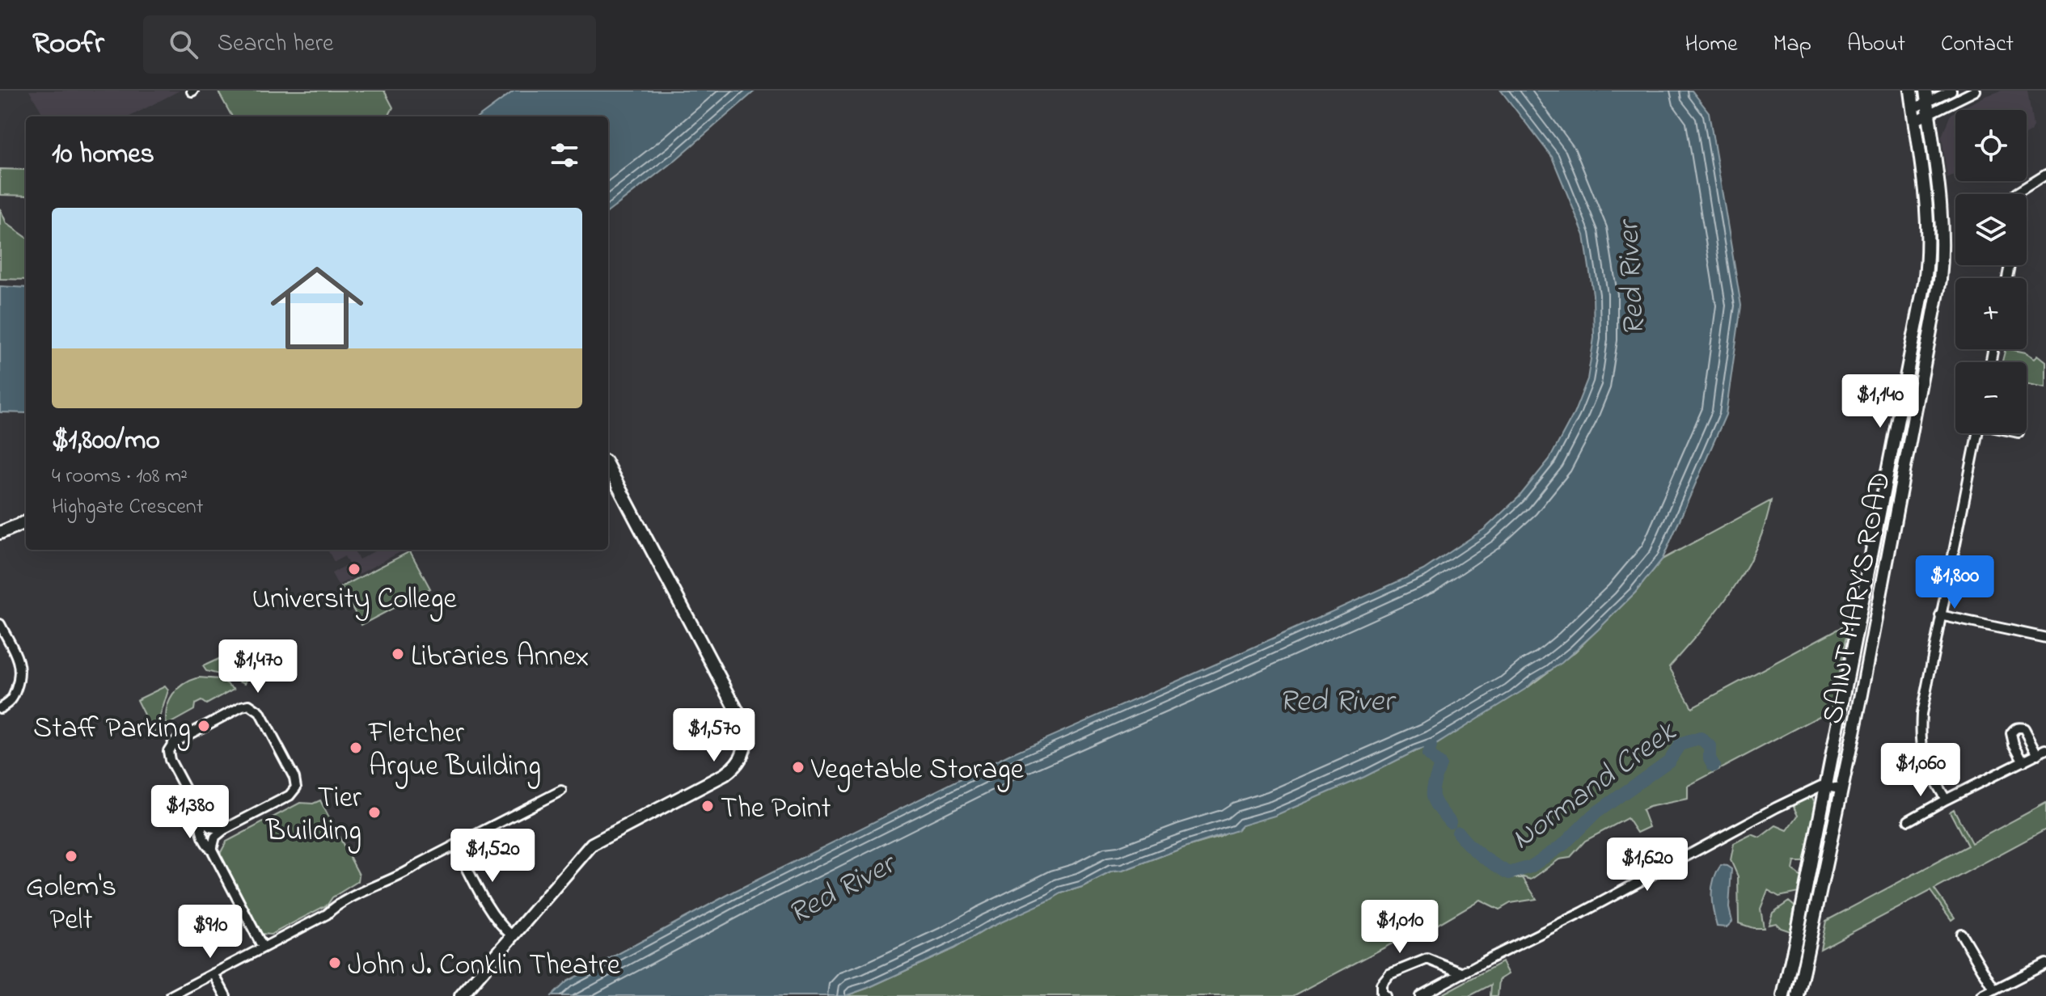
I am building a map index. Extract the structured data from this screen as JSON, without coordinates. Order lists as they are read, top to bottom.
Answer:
{
  "streets": {
    "main road": ["SAINT MARY’S ROAD"]
  },
  "water": ["Red River", "Normand Creek"],
  "places": [
    "University College",
    "Libraries Annex",
    "Staff Parking",
    "Fletcher Argue Building",
    "Vegetable Storage",
    "The Point",
    "Tier Building",
    "Golem's Pelt",
    "John J. Conklin Theatre"
  ],
  "page": {
    "header": "Roofr",
    "search": "Search here",
    "nav": [
      "Home",
      "Map",
      "About",
      "Contact"
    ],
    "map_buttons": ["+", "−"],
    "heading": "10 homes",
    "list": [
      {
        "name": "$1,800/mo",
        "note": "4 rooms · 108 m² · Highgate Crescent"
      }
    ],
    "price": [
      "$1,140",
      "$1,800",
      "$1,470",
      "$1,570",
      "$1,060",
      "$1,380",
      "$1,520",
      "$1,620",
      "$1,010",
      "$910"
    ]
  }
}
